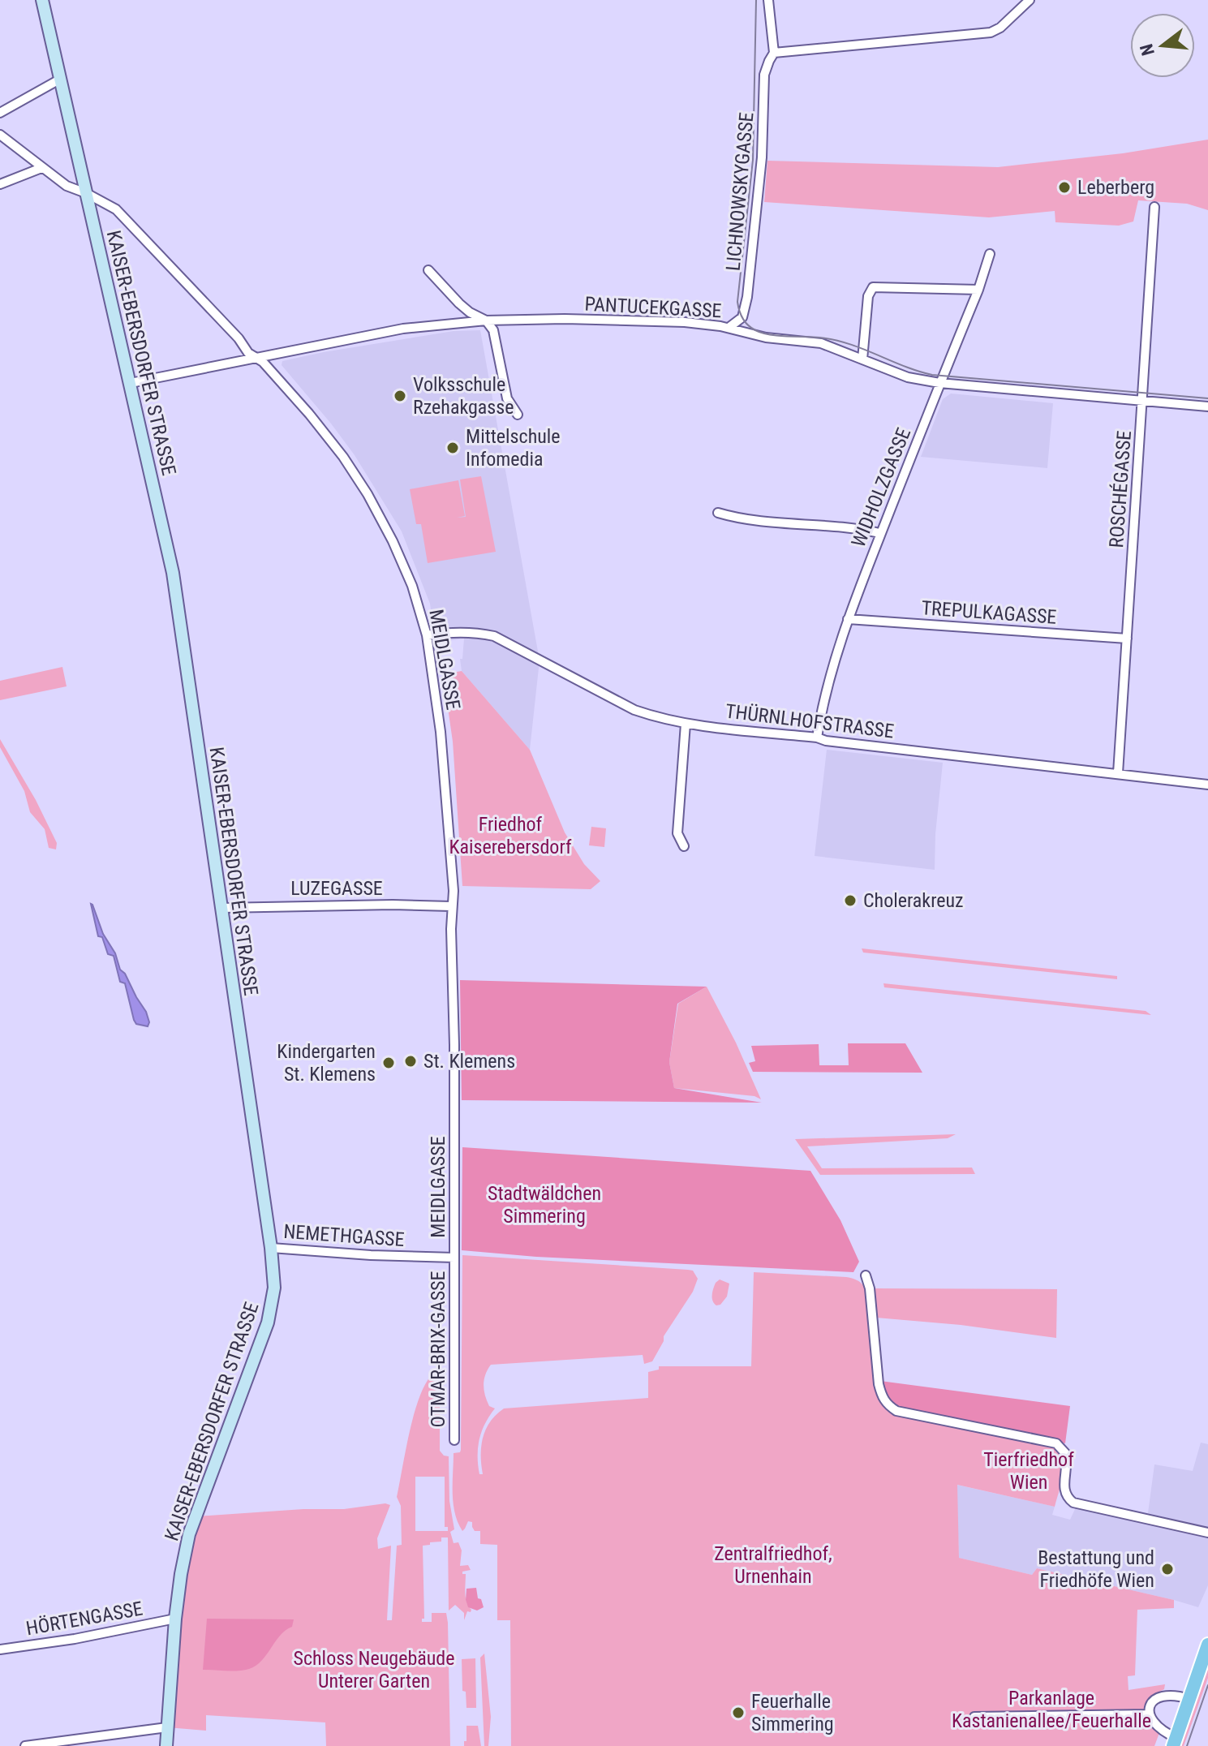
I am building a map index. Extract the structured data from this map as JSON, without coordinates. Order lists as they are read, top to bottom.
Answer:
{
  "streets": {
    "main road": ["KAISER-EBERSDORFER STRASSE"],
    "street": [
      "LICHNOWSKYGASSE",
      "PANTUCEKGASSE",
      "WIDHOLZGASSE",
      "ROSCHÉGASSE",
      "TREPULKAGASSE",
      "MEIDLGASSE",
      "THÜRNLHOFSTRASSE",
      "LUZEGASSE",
      "NEMETHGASSE",
      "OTMAR-BRIX-GASSE",
      "HÖRTENGASSE"
    ]
  },
  "crossings": [
    ["LICHNOWSKYGASSE", "PANTUCEKGASSE"],
    ["PANTUCEKGASSE", "KAISER-EBERSDORFER STRASSE"],
    ["PANTUCEKGASSE", "WIDHOLZGASSE"],
    ["PANTUCEKGASSE", "ROSCHÉGASSE"],
    ["PANTUCEKGASSE", "MEIDLGASSE"],
    ["KAISER-EBERSDORFER STRASSE", "MEIDLGASSE"],
    ["KAISER-EBERSDORFER STRASSE", "LUZEGASSE"],
    ["KAISER-EBERSDORFER STRASSE", "NEMETHGASSE"],
    ["KAISER-EBERSDORFER STRASSE", "HÖRTENGASSE"],
    ["WIDHOLZGASSE", "TREPULKAGASSE"],
    ["WIDHOLZGASSE", "THÜRNLHOFSTRASSE"],
    ["ROSCHÉGASSE", "TREPULKAGASSE"],
    ["ROSCHÉGASSE", "THÜRNLHOFSTRASSE"],
    ["MEIDLGASSE", "THÜRNLHOFSTRASSE"],
    ["MEIDLGASSE", "LUZEGASSE"],
    ["MEIDLGASSE", "NEMETHGASSE"],
    ["MEIDLGASSE", "OTMAR-BRIX-GASSE"],
    ["NEMETHGASSE", "OTMAR-BRIX-GASSE"]
  ],
  "parks": [
    "Friedhof Kaiserebersdorf",
    "Stadtwäldchen Simmering",
    "Tierfriedhof Wien",
    "Zentralfriedhof, Urnenhain",
    "Schloss Neugebäude Unterer Garten",
    "Parkanlage Kastanienallee/Feuerhalle"
  ],
  "places": [
    "Leberberg",
    "Volksschule Rzehakgasse",
    "Mittelschule Infomedia",
    "Cholerakreuz",
    "St. Klemens",
    "Kindergarten St. Klemens",
    "Bestattung und Friedhöfe Wien",
    "Feuerhalle Simmering"
  ],
  "north": "left"
}
